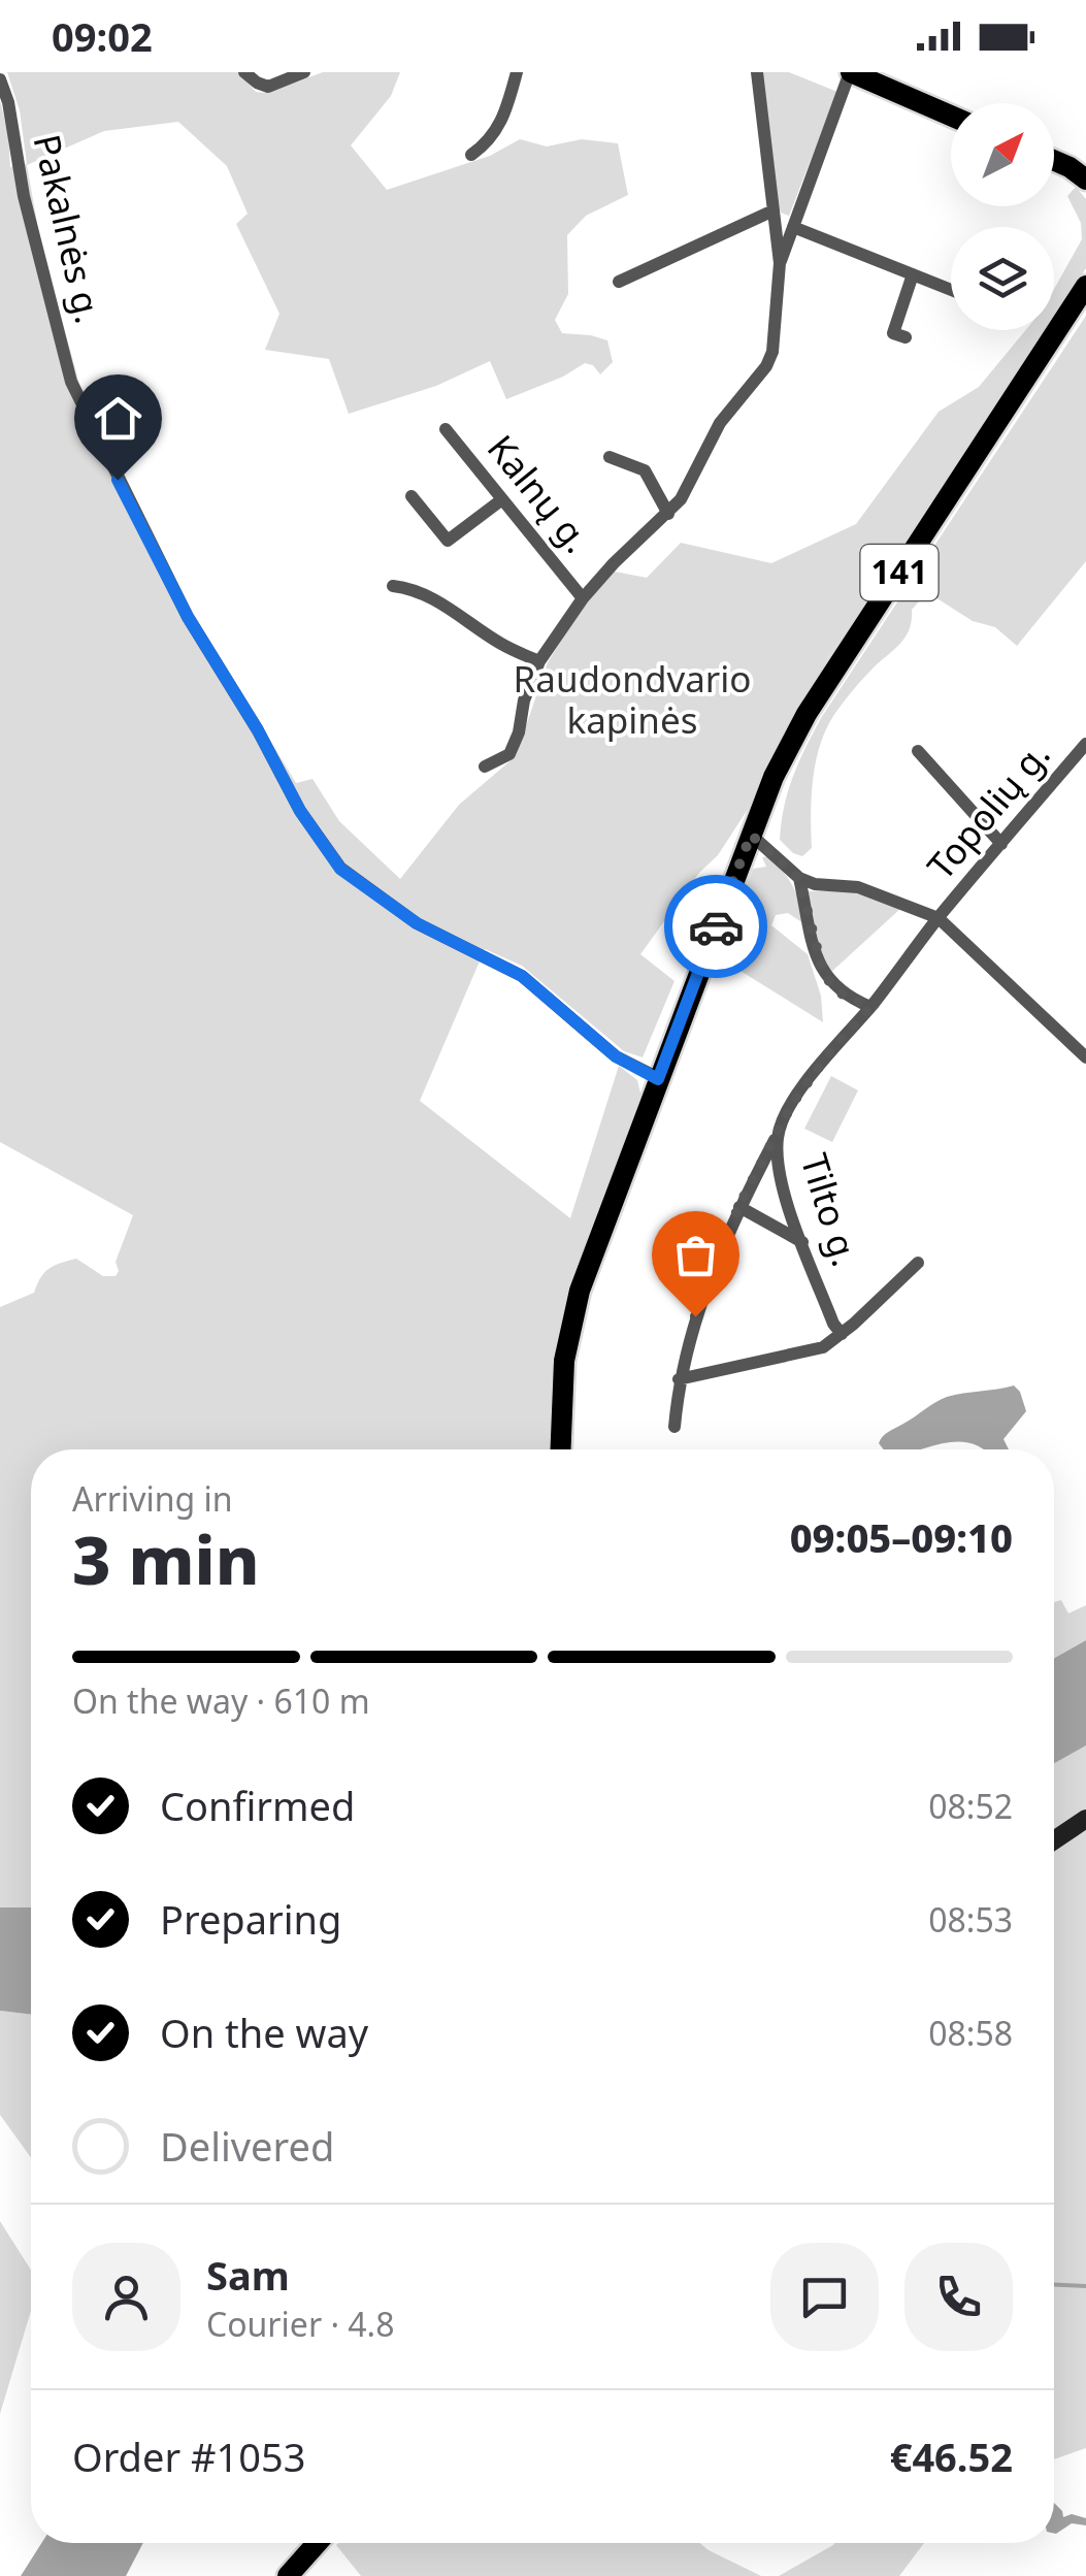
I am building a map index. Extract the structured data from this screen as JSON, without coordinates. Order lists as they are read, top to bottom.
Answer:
{
  "streets": {
    "main road": ["141"],
    "street": [
      "Pakalnės g.",
      "Kalnų g.",
      "Topolių g.",
      "Tilto g."
    ]
  },
  "crossings": [
    ["Pakalnės g.", "141"],
    ["Topolių g.", "Tilto g."]
  ],
  "parks": ["Raudondvario kapinės"],
  "north": "top right",
  "page": {
    "status": "09:02",
    "heading": ["3 min", "Arriving in", "09:05–09:10"],
    "panel": [
      "Sam",
      "Courier · 4.8",
      "Order #1053",
      "€46.52"
    ],
    "bar": "On the way · 610 m",
    "list": [
      ["Confirmed", "08:52"],
      ["Preparing", "08:53"],
      ["On the way", "08:58"],
      "Delivered"
    ]
  }
}
